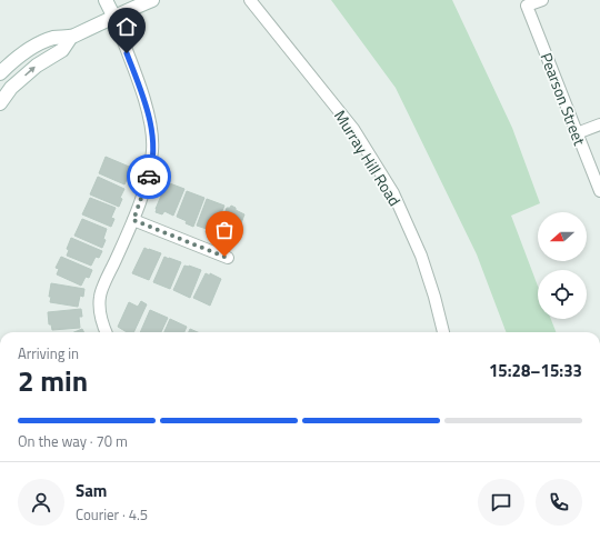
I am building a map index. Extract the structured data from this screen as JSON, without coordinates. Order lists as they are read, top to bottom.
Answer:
{
  "streets": {
    "street": ["Pearson Street", "Murray Hill Road"]
  },
  "north": "left",
  "page": {
    "heading": ["2 min", "Arriving in", "15:28–15:33"],
    "panel": ["Sam", "Courier · 4.5"],
    "bar": "On the way · 70 m"
  }
}
